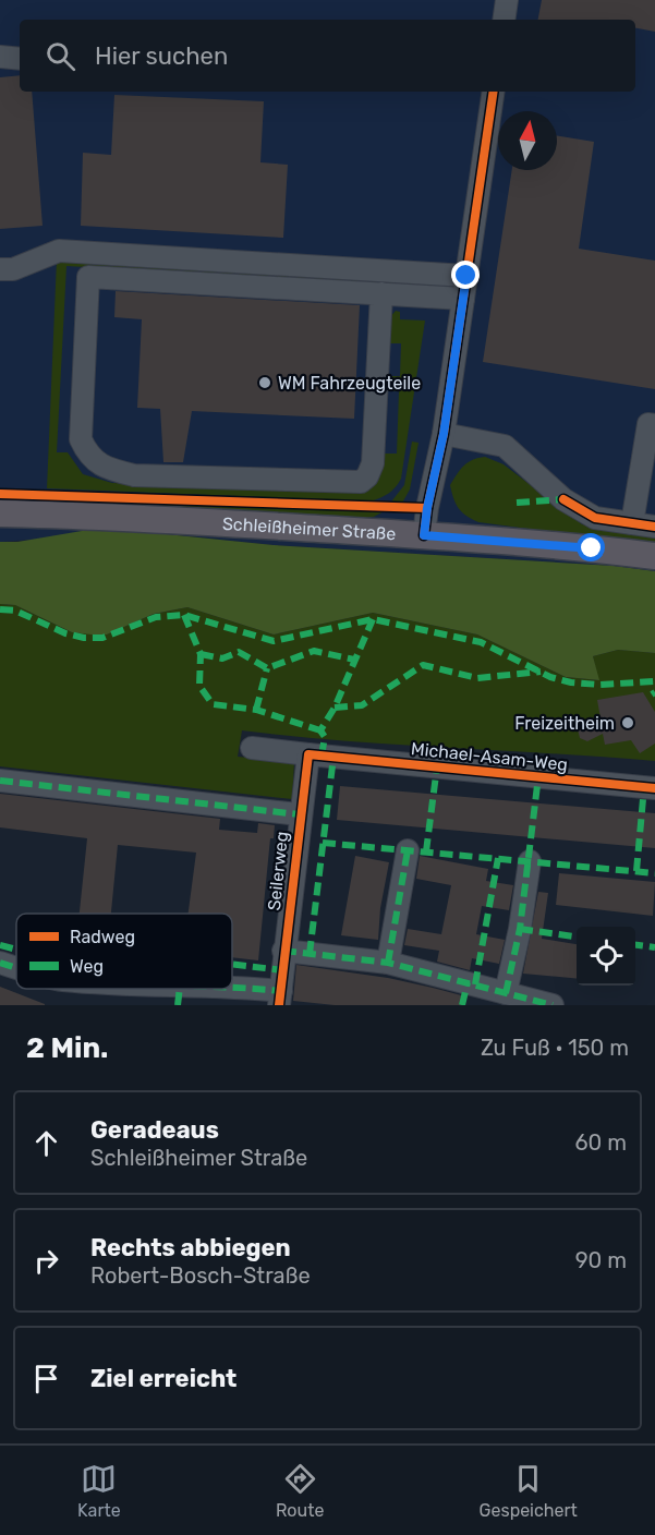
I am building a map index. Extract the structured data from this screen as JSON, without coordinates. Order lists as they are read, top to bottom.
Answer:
{
  "streets": {
    "main road": ["Schleißheimer Straße"],
    "street": ["Michael-Asam-Weg", "Seilerweg"]
  },
  "crossings": [
    ["Michael-Asam-Weg", "Seilerweg"]
  ],
  "places": ["WM Fahrzeugteile", "Freizeitheim"],
  "legend": ["Radweg", "Weg"],
  "north": "top",
  "page": {
    "search": "Hier suchen",
    "heading": ["2 Min.", "Zu Fuß · 150 m"],
    "list": [
      ["Geradeaus", "Schleißheimer Straße", "60 m"],
      ["Rechts abbiegen", "Robert-Bosch-Straße", "90 m"],
      "Ziel erreicht"
    ],
    "nav": ["Karte", "Route", "Gespeichert"]
  }
}
